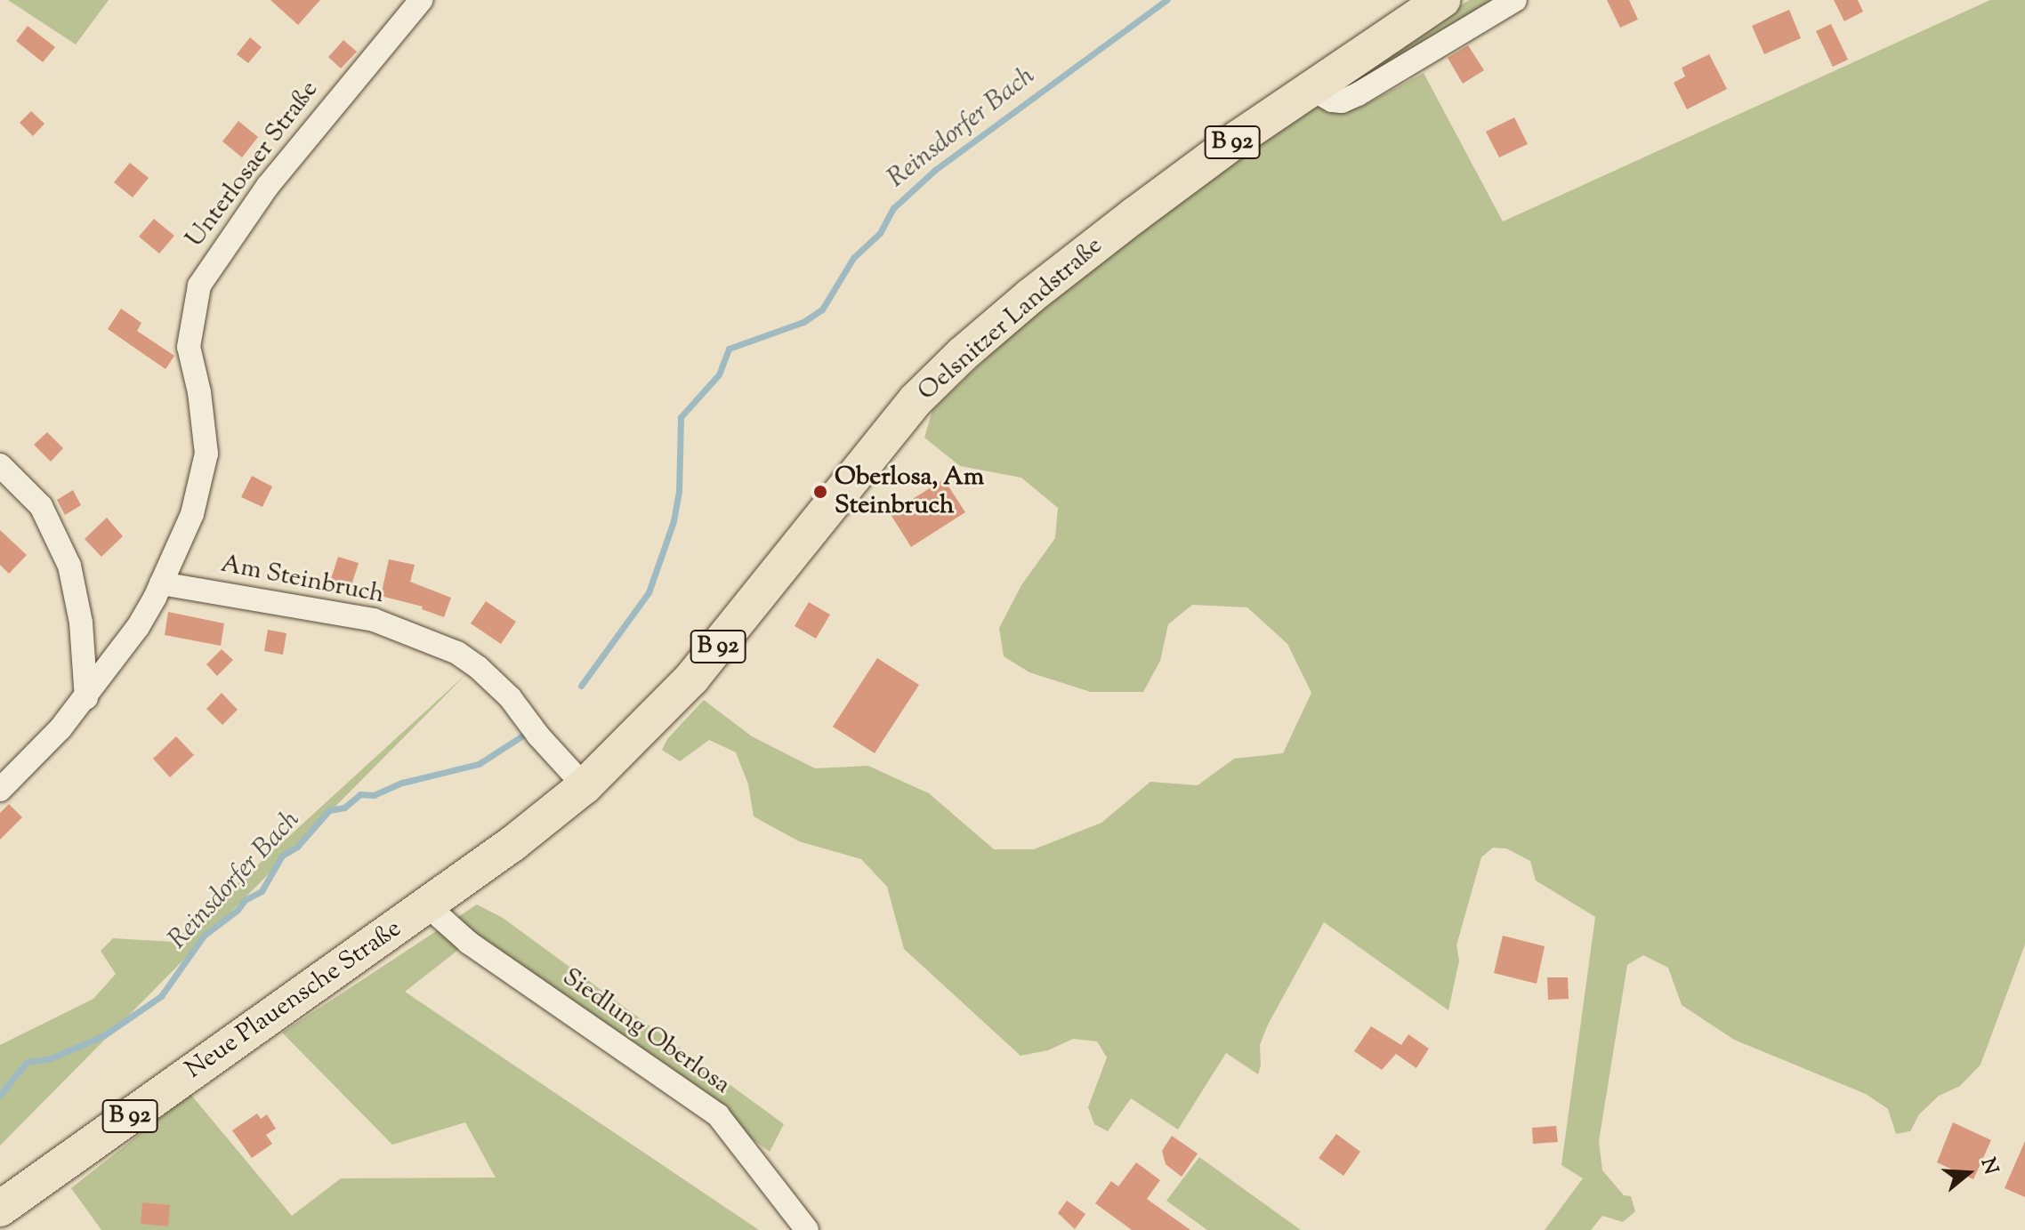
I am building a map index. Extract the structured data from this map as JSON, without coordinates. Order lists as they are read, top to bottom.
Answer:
{
  "streets": {
    "main road": ["B 92", "Oelsnitzer Landstraße", "Neue Plauensche Straße"],
    "street": ["Unterlosaer Straße", "Am Steinbruch", "Siedlung Oberlosa"]
  },
  "crossings": [
    ["Unterlosaer Straße", "Am Steinbruch"],
    ["Oelsnitzer Landstraße", "Am Steinbruch"],
    ["Oelsnitzer Landstraße", "Neue Plauensche Straße"],
    ["Am Steinbruch", "Neue Plauensche Straße"],
    ["Neue Plauensche Straße", "Siedlung Oberlosa"]
  ],
  "water": ["Reinsdorfer Bach"],
  "places": ["Oberlosa, Am Steinbruch"],
  "north": "right"
}
